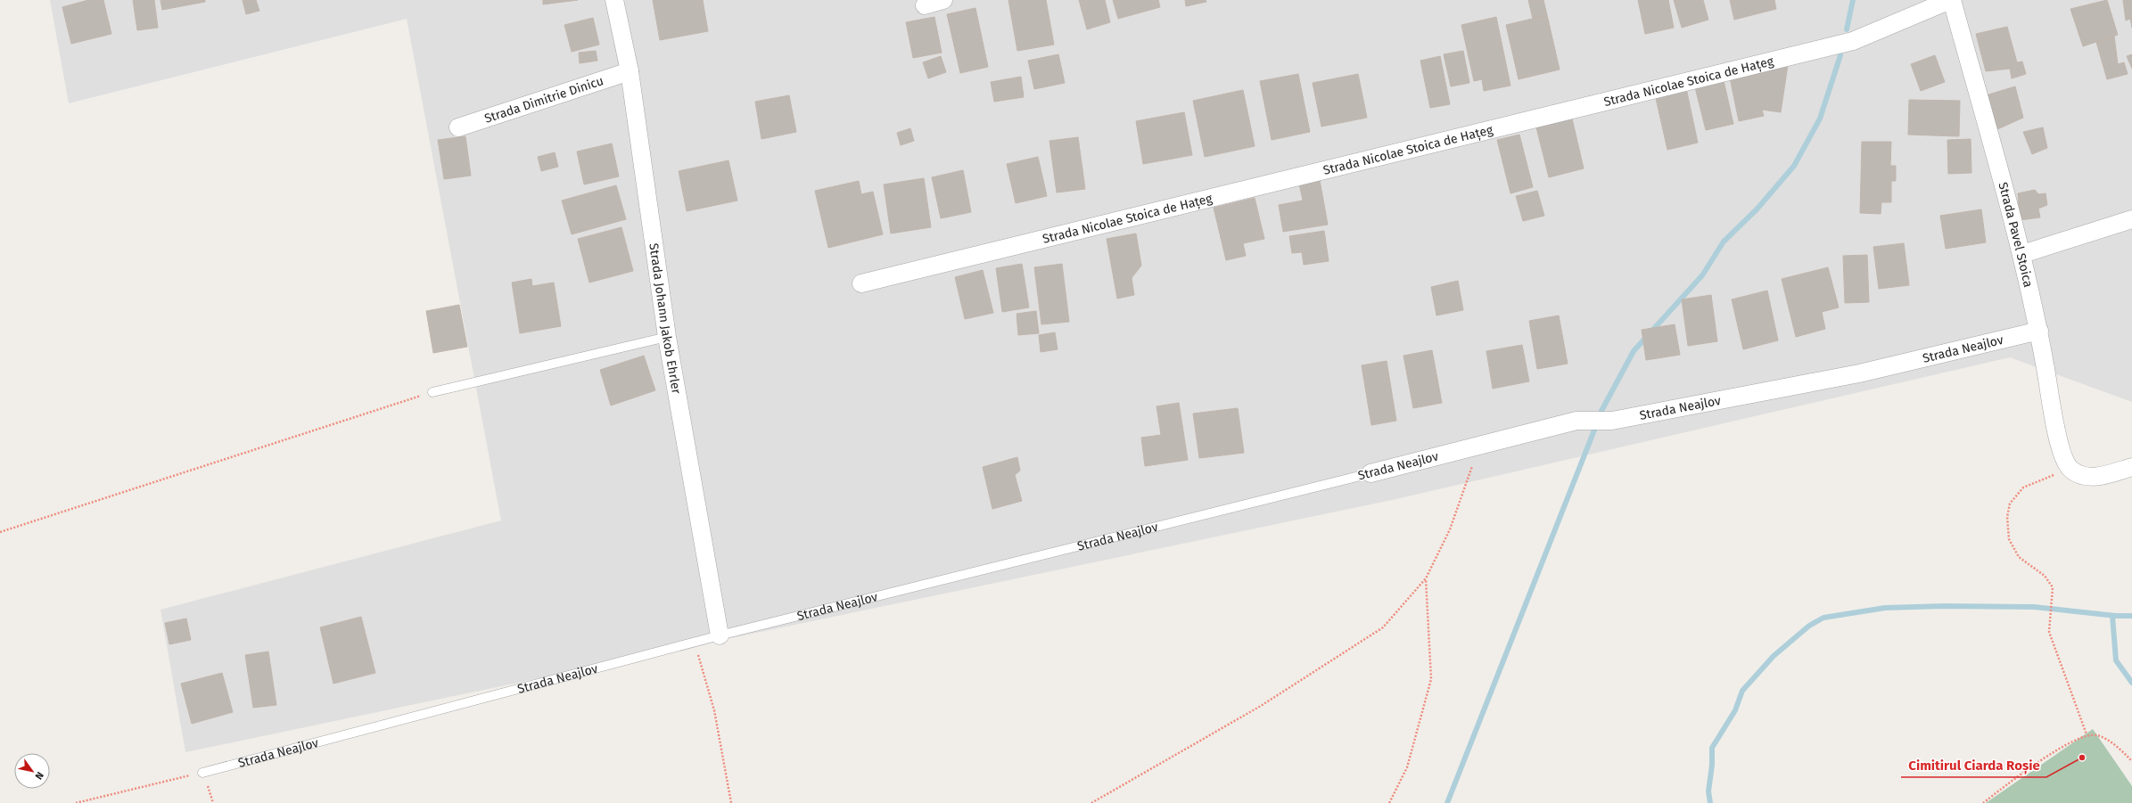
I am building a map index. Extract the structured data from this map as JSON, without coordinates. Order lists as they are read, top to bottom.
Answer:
{
  "streets": {
    "street": [
      "Strada Nicolae Stoica de Hațeg",
      "Strada Dimitrie Dinicu",
      "Strada Pavel Stoica",
      "Strada Johann Jakob Ehrler",
      "Strada Neajlov"
    ]
  },
  "crossings": [
    ["Strada Nicolae Stoica de Hațeg", "Strada Pavel Stoica"],
    ["Strada Dimitrie Dinicu", "Strada Johann Jakob Ehrler"],
    ["Strada Pavel Stoica", "Strada Neajlov"],
    ["Strada Johann Jakob Ehrler", "Strada Neajlov"]
  ],
  "places": ["Cimitirul Ciarda Roșie"],
  "north": "bottom right"
}
